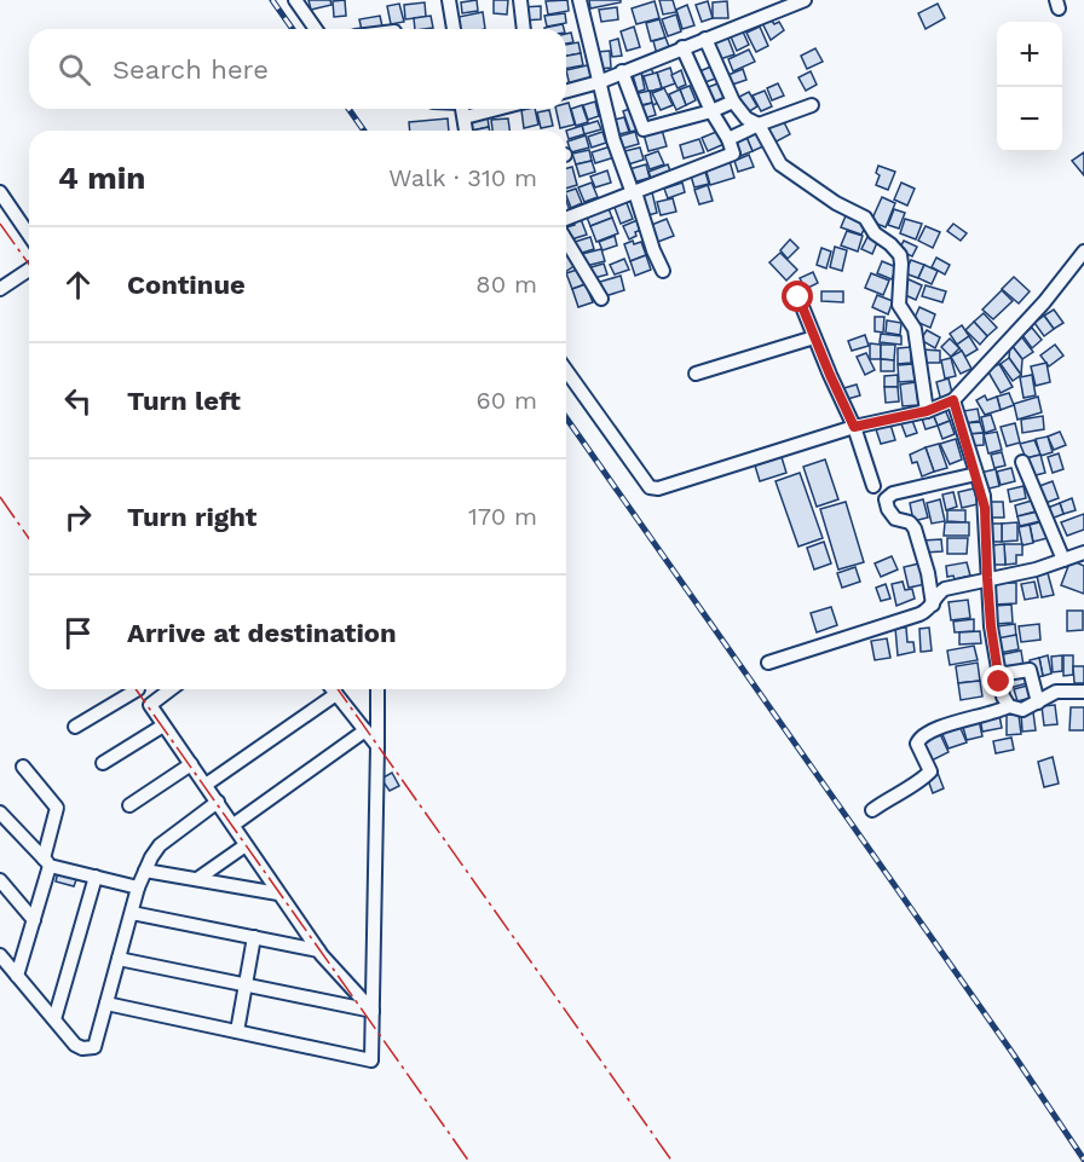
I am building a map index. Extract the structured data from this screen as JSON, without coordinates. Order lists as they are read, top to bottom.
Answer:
{
  "page": {
    "map_buttons": ["+", "−"],
    "search": "Search here",
    "heading": ["4 min", "Walk · 310 m"],
    "list": [
      ["Continue", "80 m"],
      ["Turn left", "60 m"],
      ["Turn right", "170 m"],
      "Arrive at destination"
    ]
  }
}
